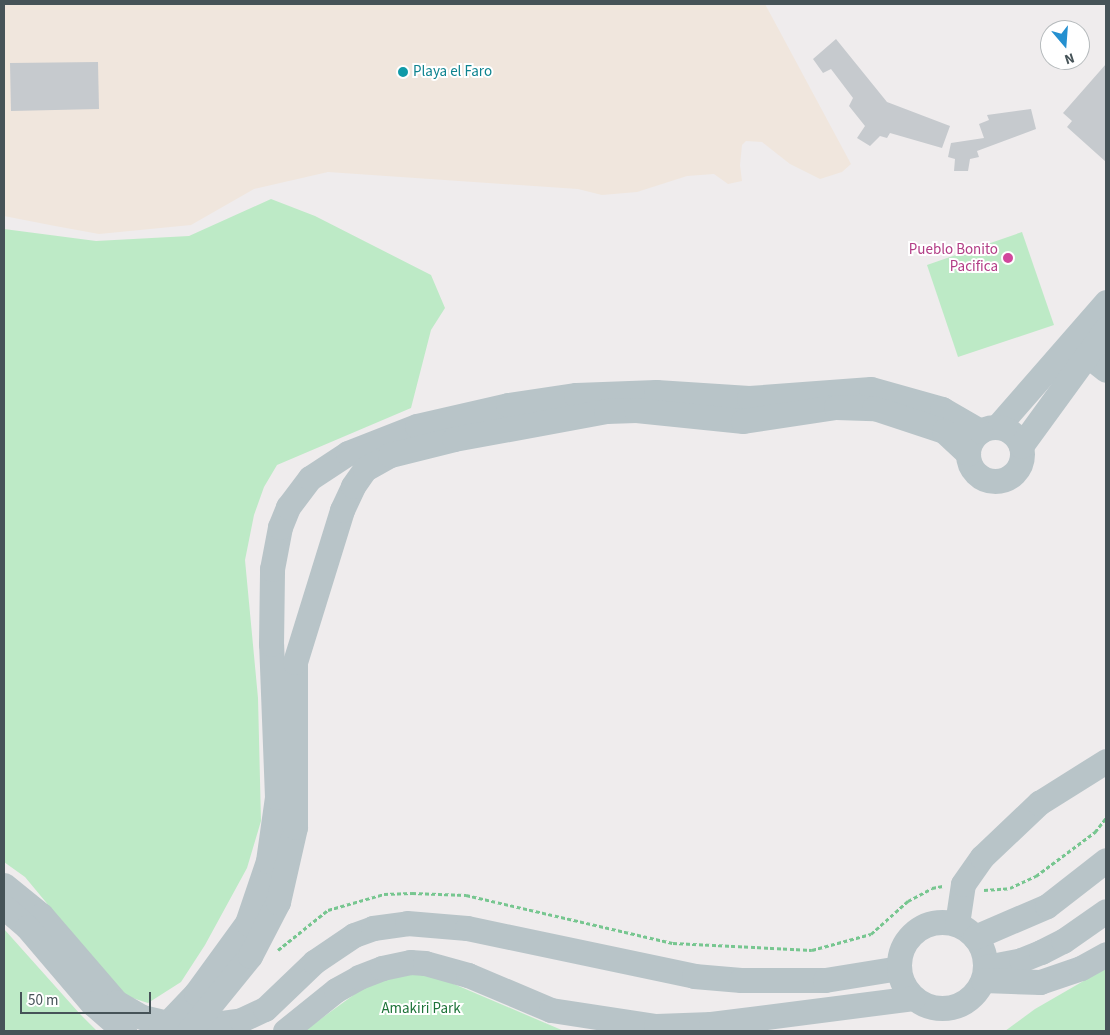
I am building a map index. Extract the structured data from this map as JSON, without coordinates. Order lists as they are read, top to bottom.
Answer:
{
  "parks": ["Amakiri Park"],
  "places": ["Playa el Faro", "Pueblo Bonito Pacifica"],
  "scale_bar": "50 m",
  "north": "bottom"
}
